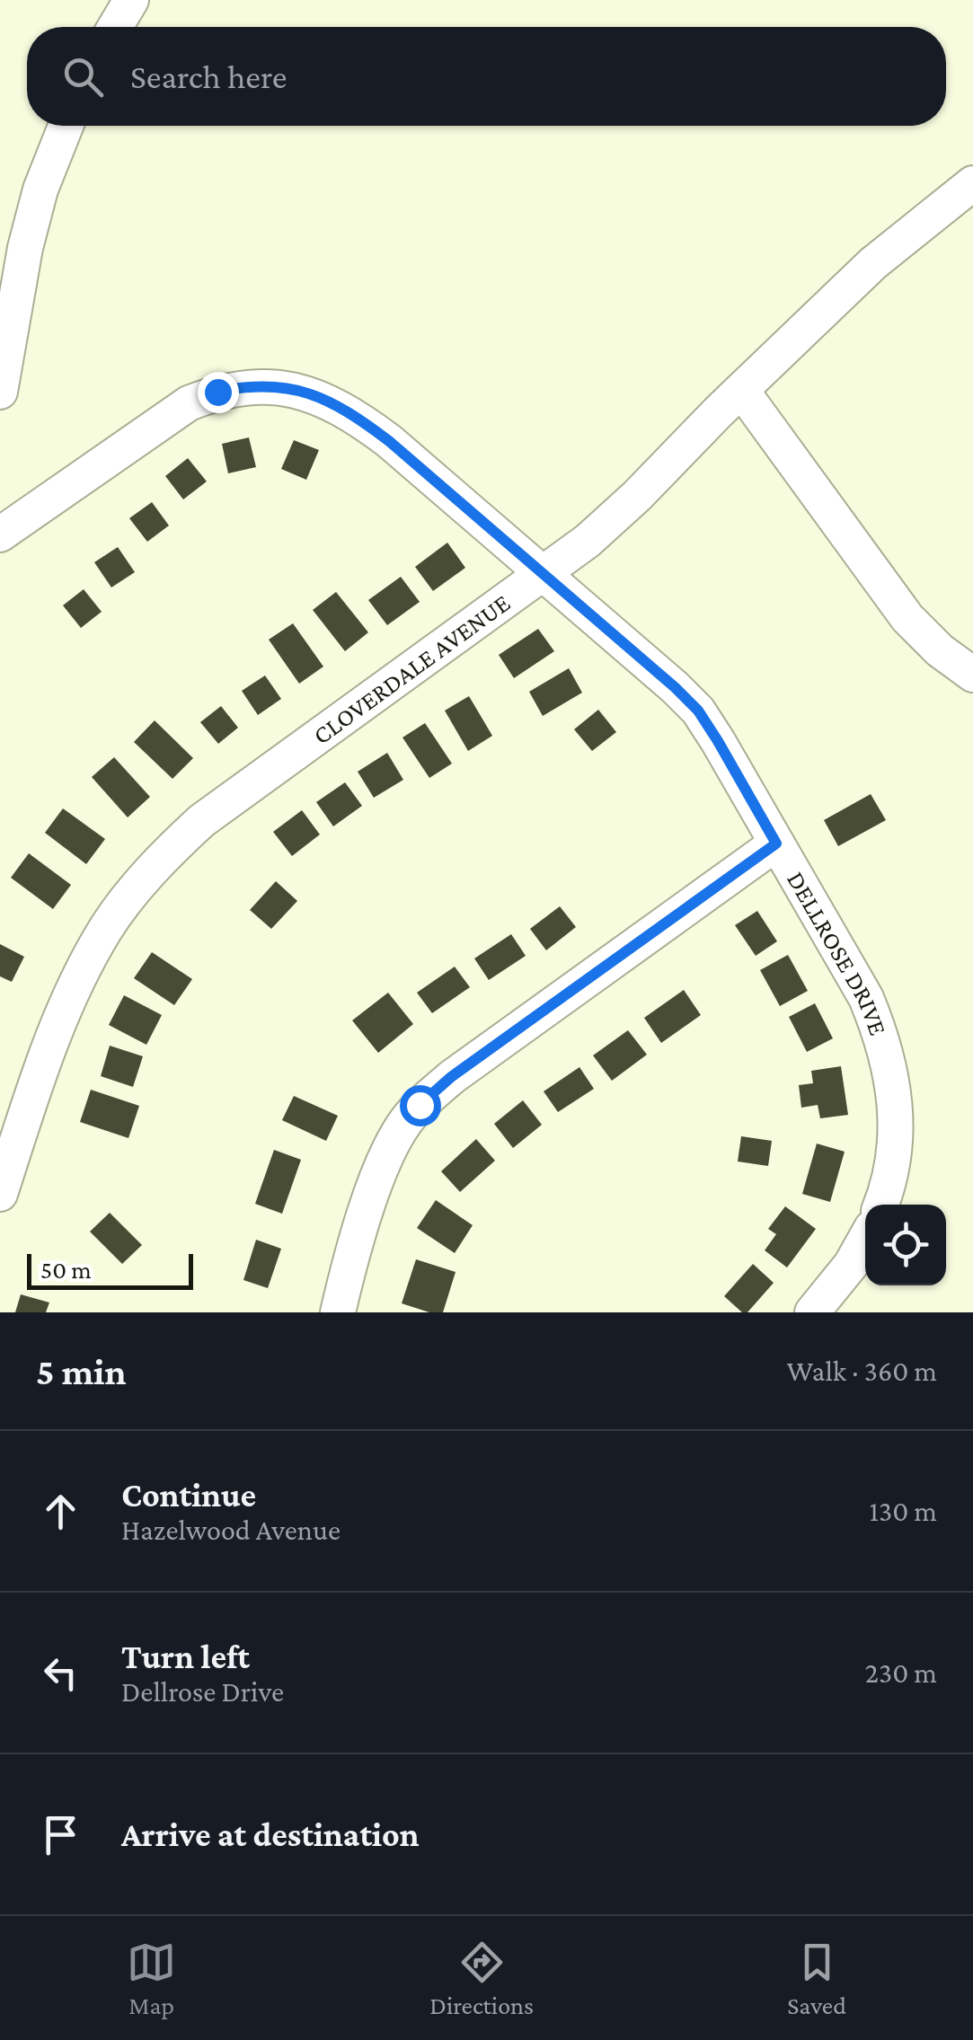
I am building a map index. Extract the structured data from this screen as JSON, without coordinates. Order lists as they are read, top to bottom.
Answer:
{
  "streets": {
    "street": ["CLOVERDALE AVENUE", "DELLROSE DRIVE"]
  },
  "crossings": [
    ["CLOVERDALE AVENUE", "DELLROSE DRIVE"]
  ],
  "scale_bar": "50 m",
  "page": {
    "search": "Search here",
    "scale": "50 m",
    "heading": ["5 min", "Walk · 360 m"],
    "list": [
      ["Continue", "Hazelwood Avenue", "130 m"],
      ["Turn left", "Dellrose Drive", "230 m"],
      "Arrive at destination"
    ],
    "nav": ["Map", "Directions", "Saved"]
  }
}
